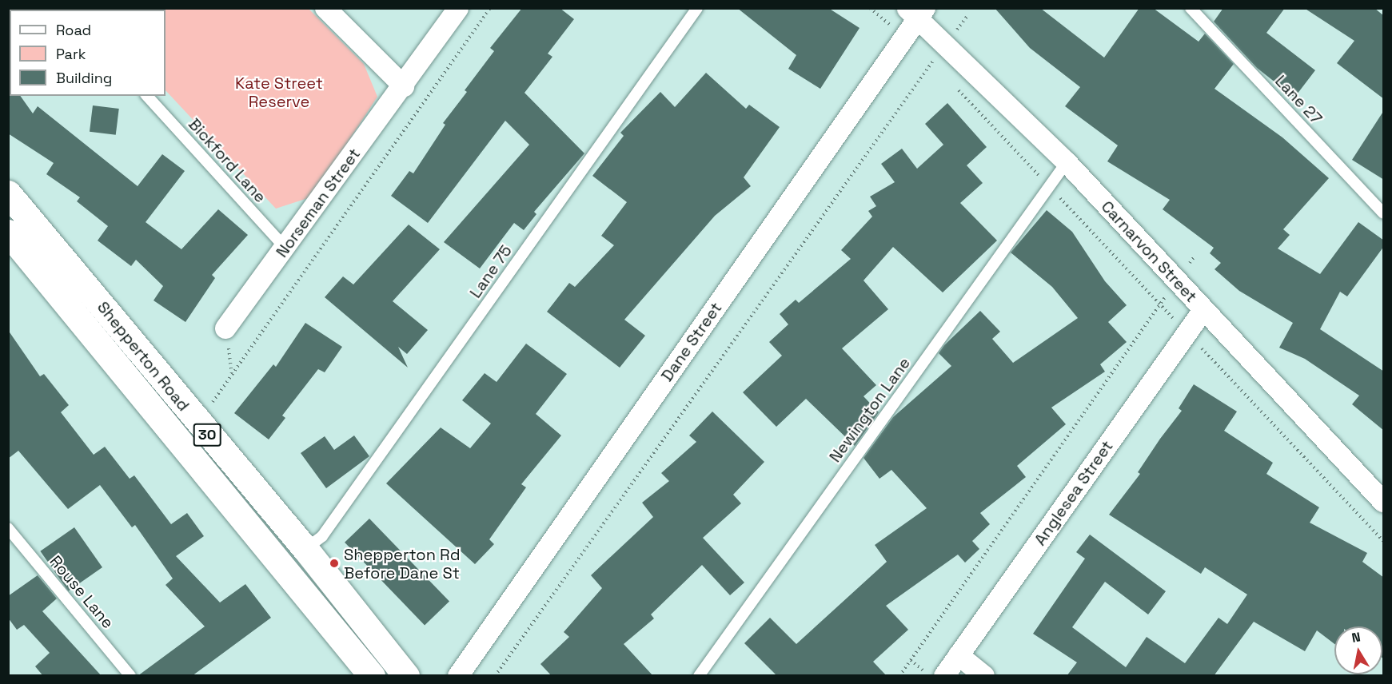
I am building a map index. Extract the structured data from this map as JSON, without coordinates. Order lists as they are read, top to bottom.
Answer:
{
  "streets": {
    "highway": ["Shepperton Road", "30"],
    "street": [
      "Norseman Street",
      "Carnarvon Street",
      "Dane Street",
      "Anglesea Street"
    ],
    "lane": [
      "Lane 27",
      "Bickford Lane",
      "Lane 75",
      "Newington Lane",
      "Rouse Lane"
    ]
  },
  "crossings": [
    ["Bickford Lane", "Norseman Street"],
    ["Carnarvon Street", "Dane Street"],
    ["Carnarvon Street", "Newington Lane"],
    ["Carnarvon Street", "Anglesea Street"],
    ["Lane 75", "Shepperton Road"]
  ],
  "parks": ["Kate Street Reserve"],
  "places": ["Shepperton Rd Before Dane St"],
  "legend": ["Road", "Park", "Building"],
  "north": "top"
}
